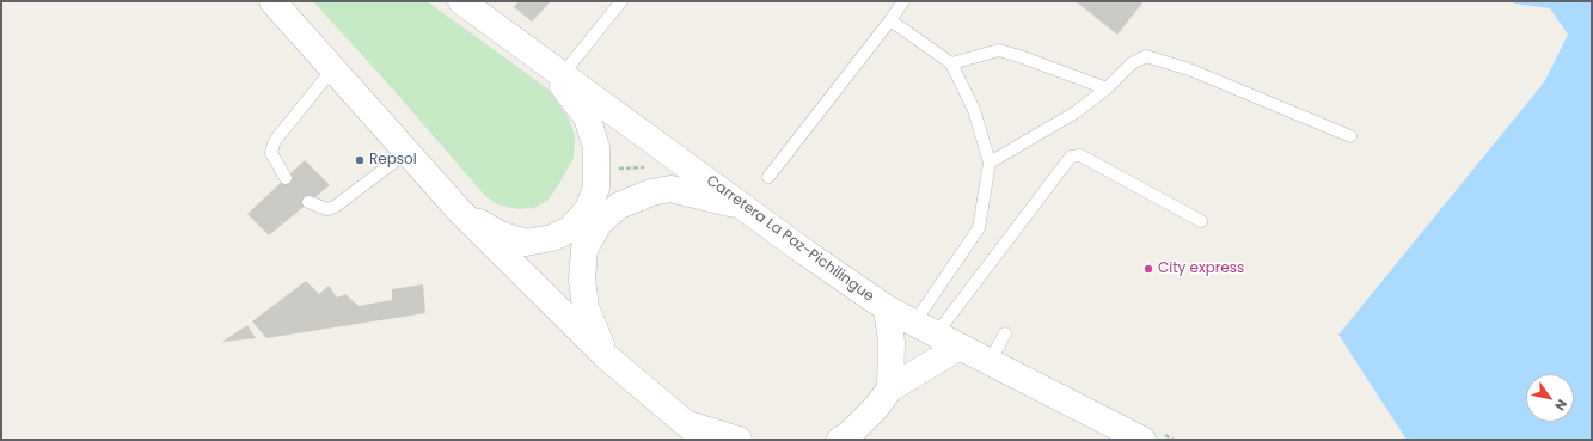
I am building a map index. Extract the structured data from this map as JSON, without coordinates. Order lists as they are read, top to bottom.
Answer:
{
  "streets": {
    "main road": ["Carretera La Paz-Pichilingue"]
  },
  "places": ["Repsol", "City express"],
  "north": "bottom right"
}
